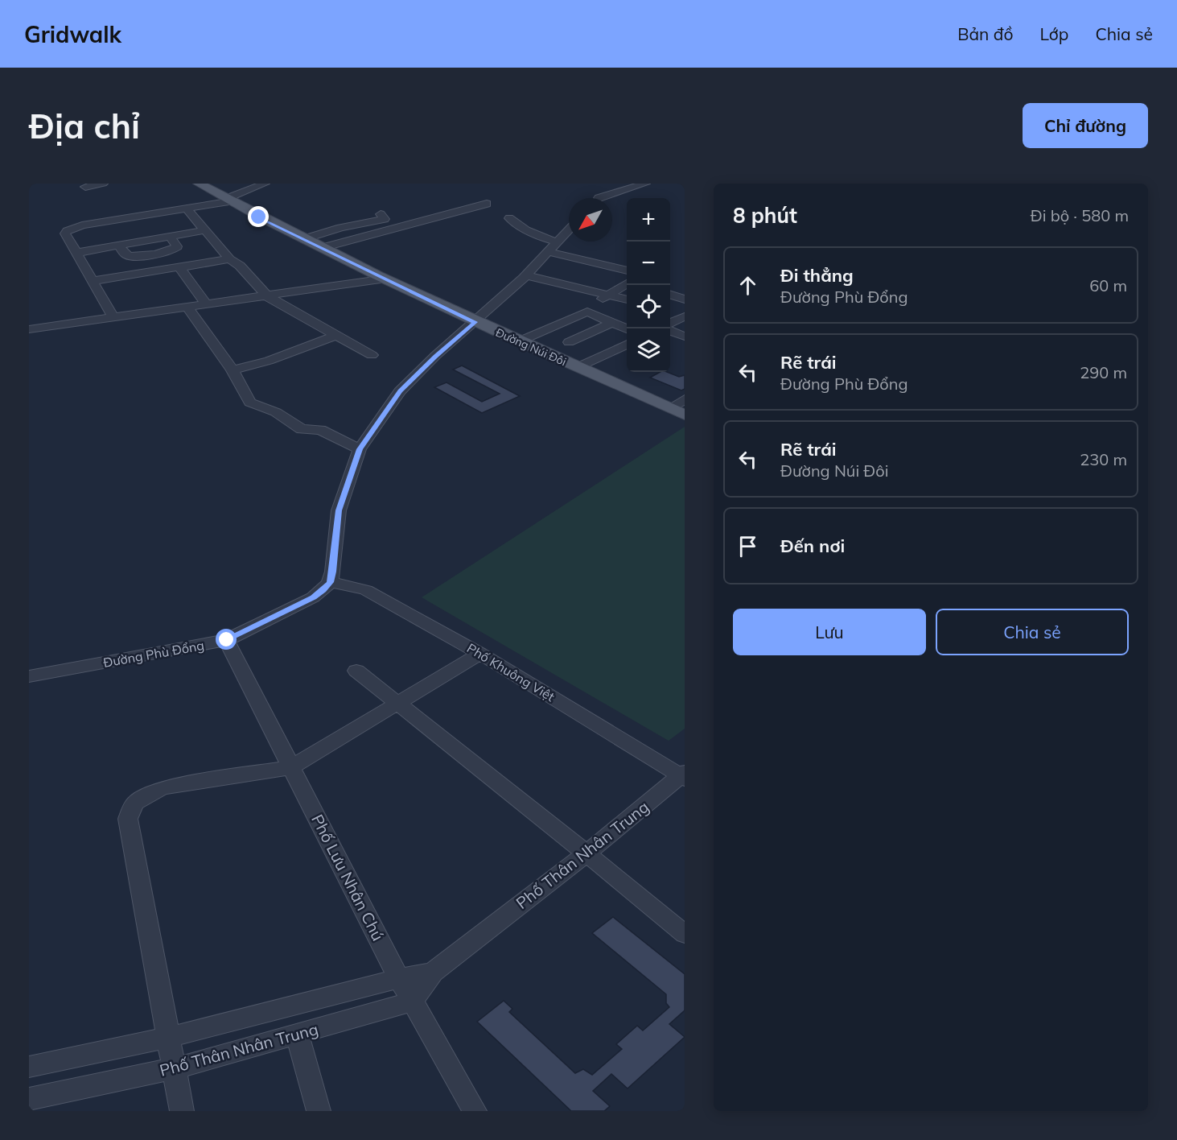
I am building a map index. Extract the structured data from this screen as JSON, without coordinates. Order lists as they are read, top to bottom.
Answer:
{
  "streets": {
    "main road": ["Đường Núi Đôi"],
    "street": [
      "Đường Phù Đổng",
      "Phố Khuông Việt",
      "Phố Thân Nhân Trung",
      "Phố Lưu Nhân Chú"
    ]
  },
  "crossings": [
    ["Đường Phù Đổng", "Phố Khuông Việt"],
    ["Đường Phù Đổng", "Phố Lưu Nhân Chú"],
    ["Phố Khuông Việt", "Phố Thân Nhân Trung"],
    ["Phố Thân Nhân Trung", "Phố Lưu Nhân Chú"]
  ],
  "north": "bottom left",
  "page": {
    "header": "Gridwalk",
    "nav": ["Bản đồ", "Lớp", "Chia sẻ"],
    "buttons": [
      "Chỉ đường",
      ["Lưu", "Chia sẻ"]
    ],
    "title": "Địa chỉ",
    "heading": ["8 phút", "Đi bộ · 580 m"],
    "map_buttons": ["+", "−"],
    "list": [
      ["Đi thẳng", "Đường Phù Đổng", "60 m"],
      ["Rẽ trái", "Đường Phù Đổng", "290 m"],
      ["Rẽ trái", "Đường Núi Đôi", "230 m"],
      "Đến nơi"
    ]
  }
}
